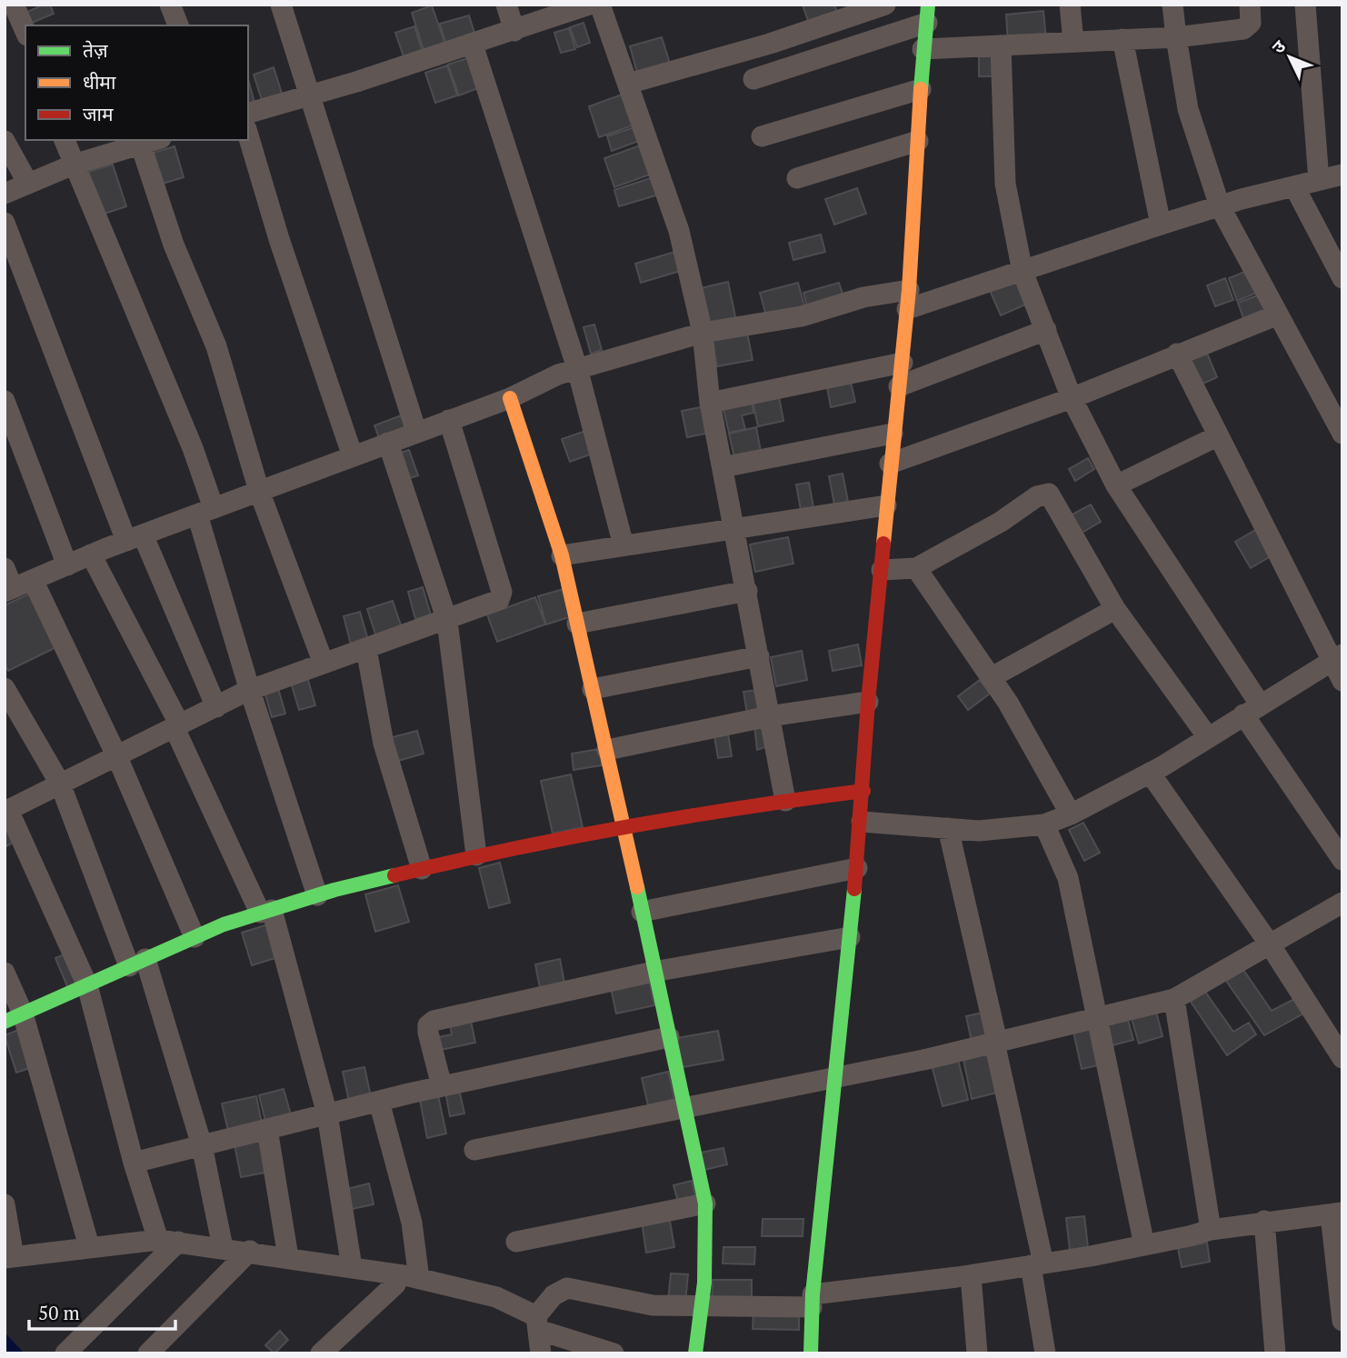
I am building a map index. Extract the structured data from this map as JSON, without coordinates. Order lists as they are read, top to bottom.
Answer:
{
  "legend": ["तेज़", "धीमा", "जाम"],
  "scale_bar": "50 m",
  "north": "top left"
}
